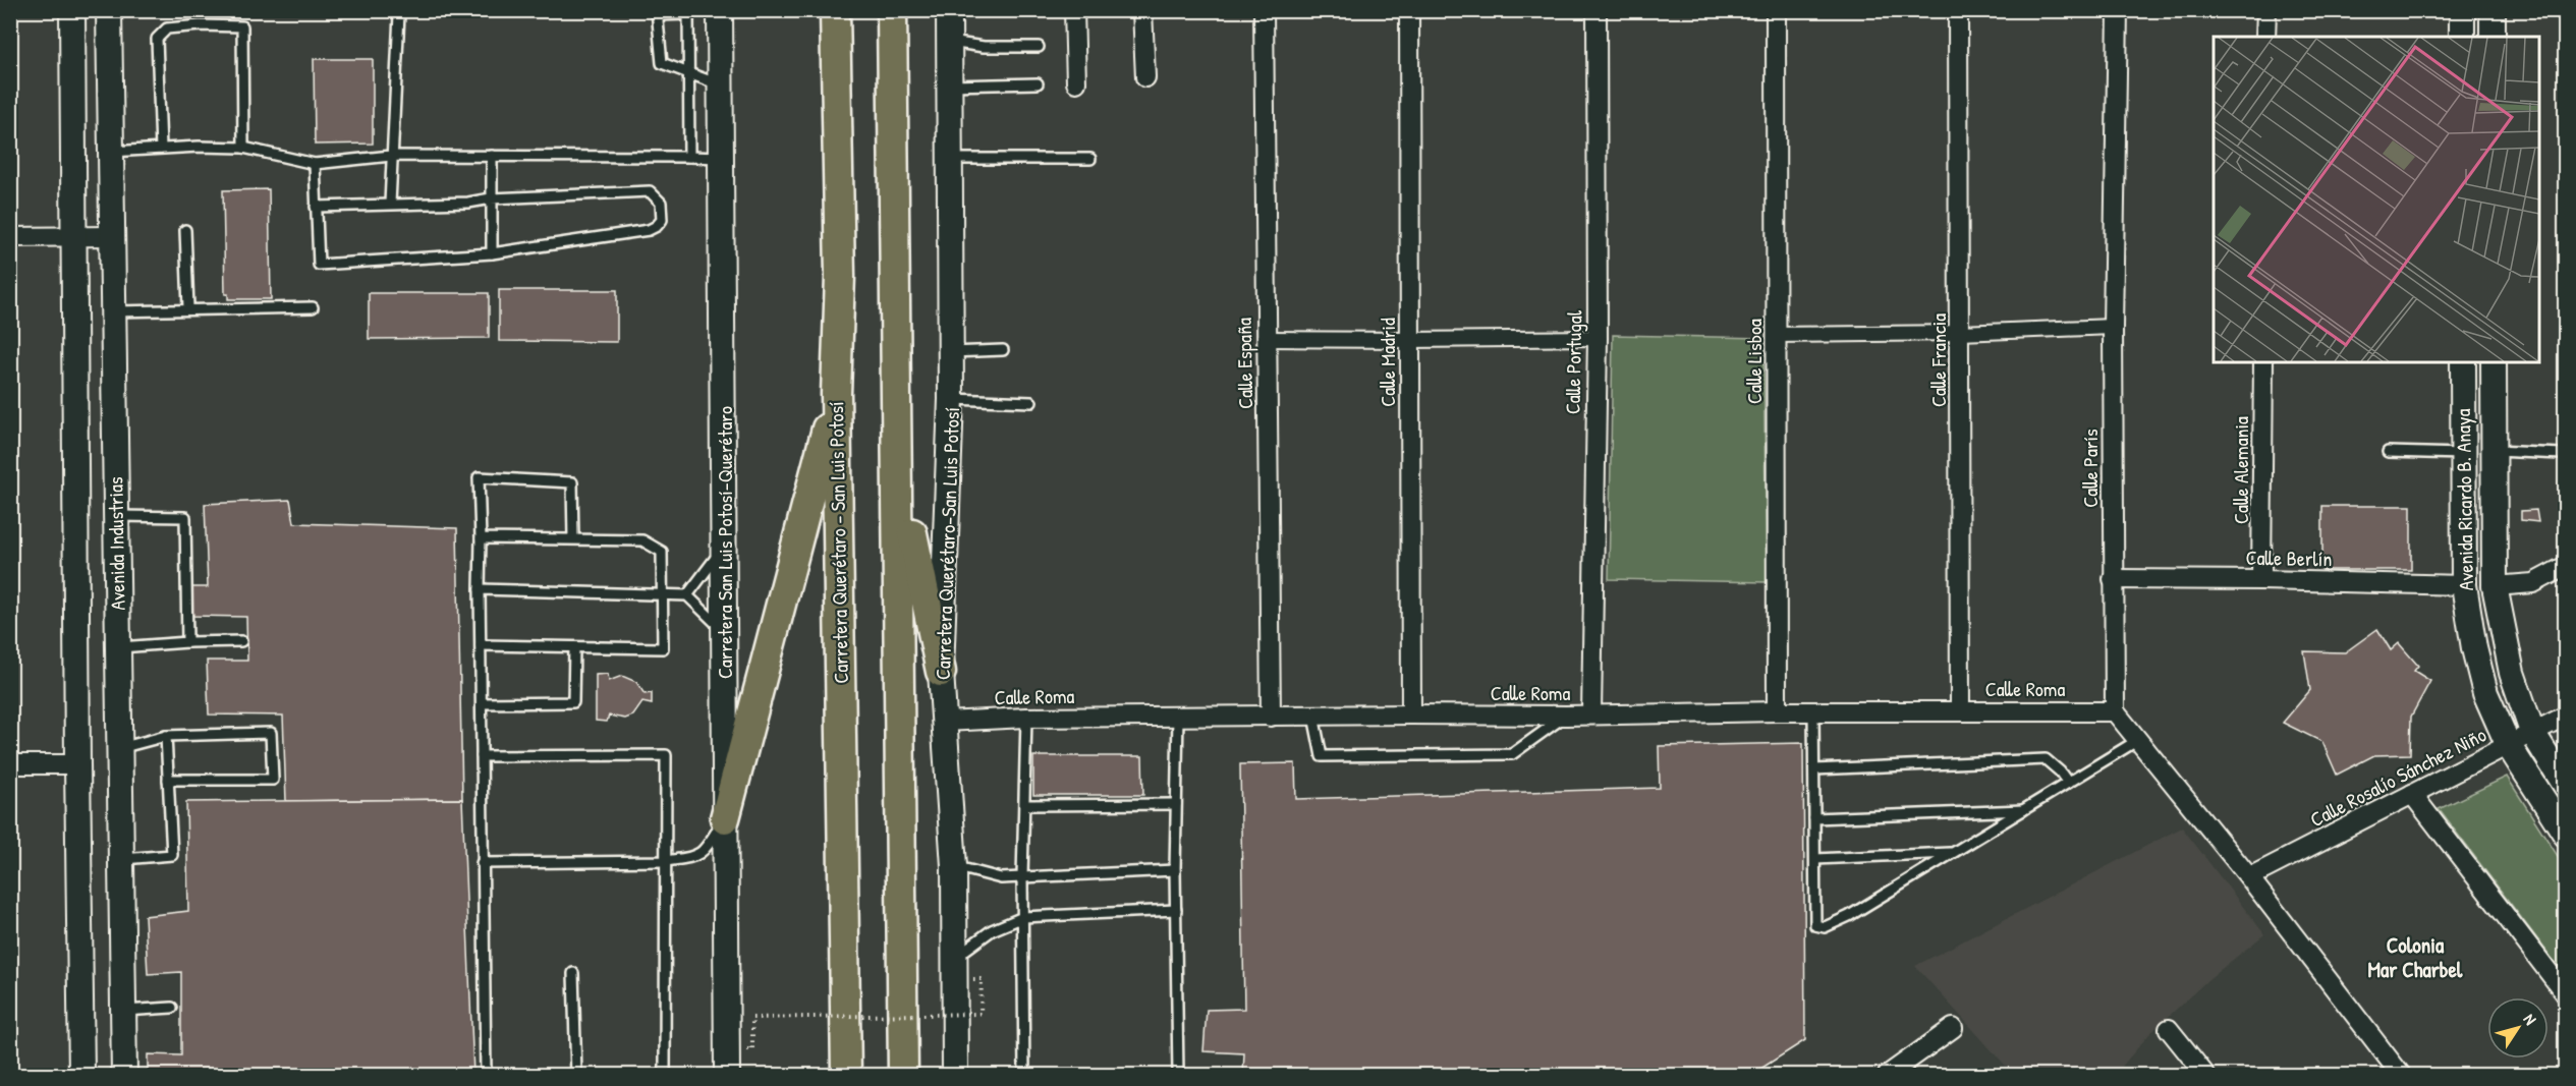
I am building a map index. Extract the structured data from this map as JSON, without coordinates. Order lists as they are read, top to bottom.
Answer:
{
  "streets": {
    "highway": ["Carretera Querétaro - San Luis Potosí"],
    "main road": [
      "Avenida Ricardo B. Anaya",
      "Carretera San Luis Potosí-Querétaro",
      "Avenida Industrias",
      "Carretera Querétaro-San Luis Potosí"
    ],
    "street": [
      "Calle Francia",
      "Calle Lisboa",
      "Calle Madrid",
      "Calle Portugal",
      "Calle España",
      "Calle París",
      "Calle Alemania",
      "Calle Berlín",
      "Calle Roma",
      "Calle Rosalío Sánchez Niño"
    ]
  },
  "crossings": [
    ["Calle Francia", "Calle Roma"],
    ["Calle Lisboa", "Calle Roma"],
    ["Calle Madrid", "Calle Roma"],
    ["Calle Portugal", "Calle Roma"],
    ["Calle España", "Calle Roma"],
    ["Calle París", "Calle Berlín"],
    ["Calle París", "Calle Roma"],
    ["Calle Alemania", "Calle Berlín"],
    ["Avenida Ricardo B. Anaya", "Calle Berlín"],
    ["Avenida Ricardo B. Anaya", "Calle Rosalío Sánchez Niño"],
    ["Carretera Querétaro-San Luis Potosí", "Calle Roma"]
  ],
  "districts": ["Colonia Mar Charbel"],
  "north": "top right"
}
